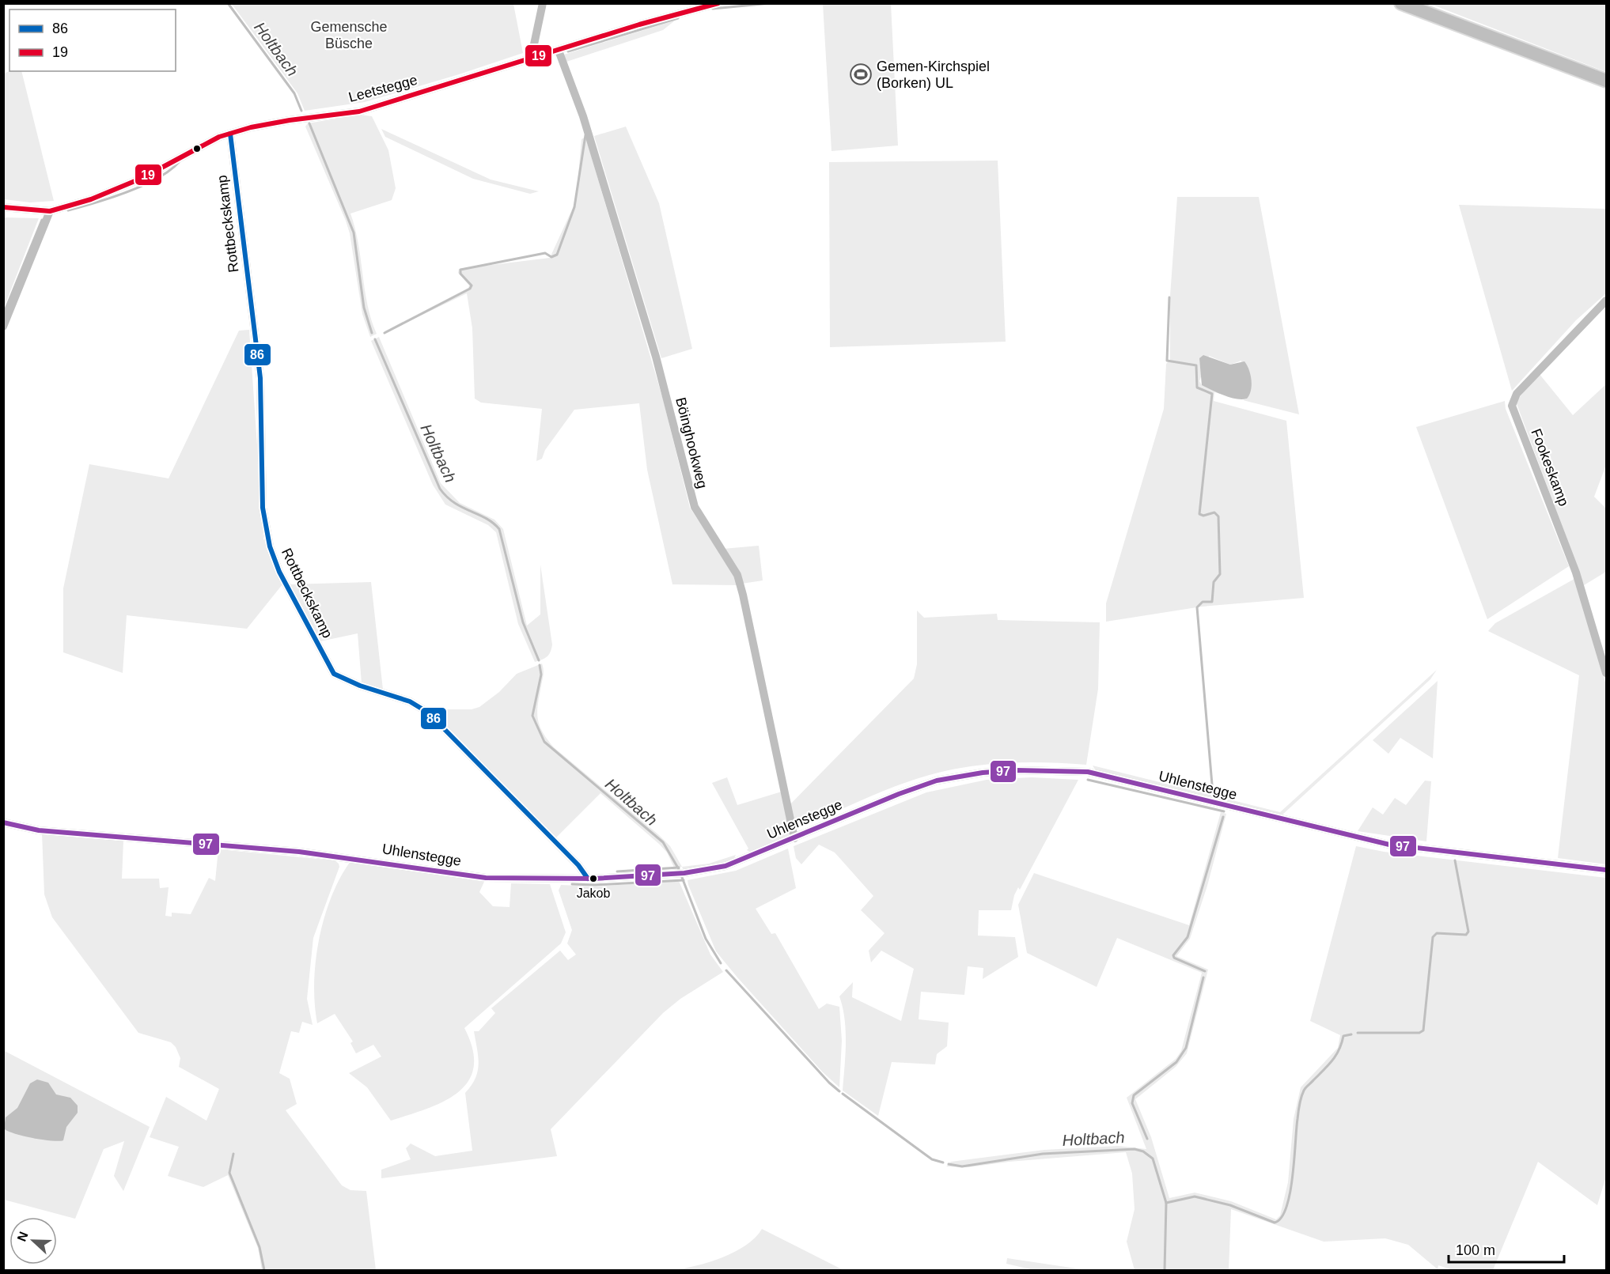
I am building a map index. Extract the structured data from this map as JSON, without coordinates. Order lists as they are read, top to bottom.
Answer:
{
  "streets": {
    "street": [
      "Leetstegge",
      "Rottbeckskamp",
      "Böinghookweg",
      "Fookeskamp",
      "Uhlenstegge"
    ]
  },
  "crossings": [
    ["Leetstegge", "Rottbeckskamp"],
    ["Leetstegge", "Böinghookweg"],
    ["Rottbeckskamp", "Uhlenstegge"],
    ["Böinghookweg", "Uhlenstegge"]
  ],
  "water": ["Holtbach"],
  "parks": ["Gemensche Büsche"],
  "places": {
    "sports": ["Gemen-Kirchspiel (Borken) UL"],
    "other": ["Jakob"]
  },
  "lines": ["transit line 19", "transit line 86", "transit line 97"],
  "legend": ["86", "19"],
  "scale_bar": "100 m",
  "north": "left"
}
